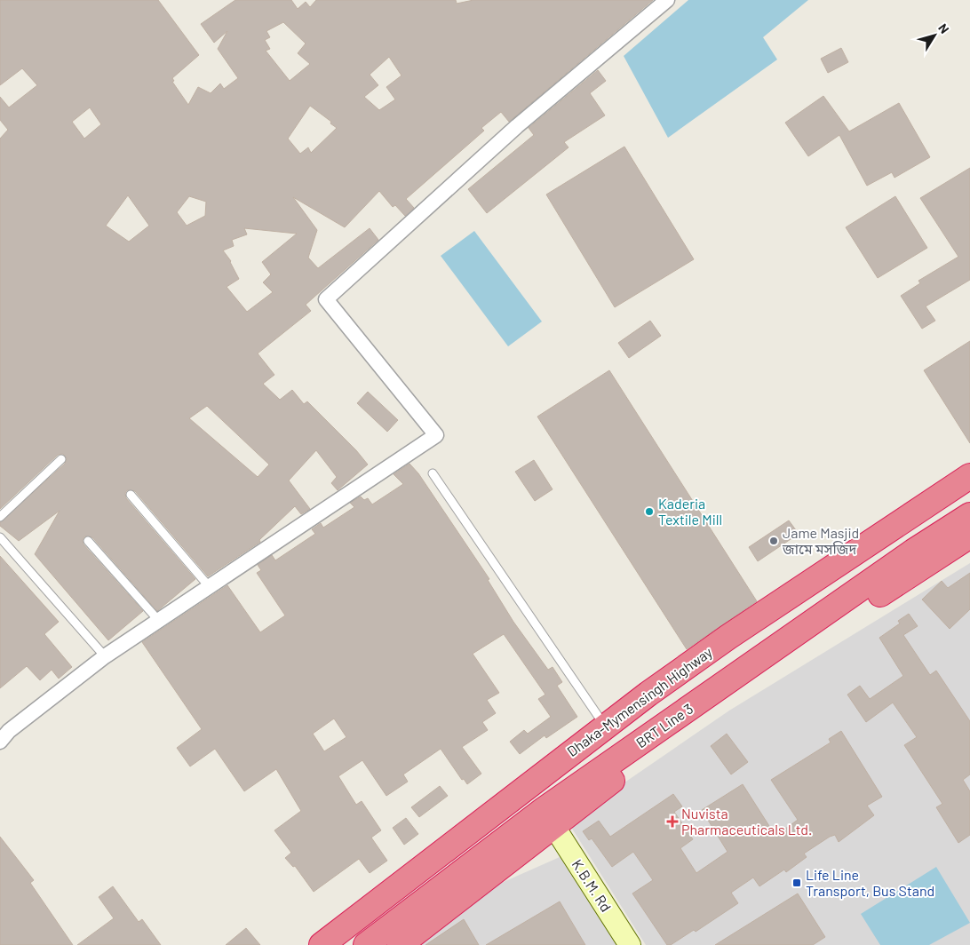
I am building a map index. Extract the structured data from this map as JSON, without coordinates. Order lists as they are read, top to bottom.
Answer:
{
  "streets": {
    "highway": ["Dhaka-Mymensingh Highway", "BRT Line 3"],
    "street": ["K.B.M. Rd"]
  },
  "places": {
    "other": ["Kaderia Textile Mill", "Jame Masjid জামে মসজিদ"],
    "health": ["Nuvista Pharmaceuticals Ltd."],
    "transit": ["Life Line Transport, Bus Stand"]
  },
  "north": "top right"
}
